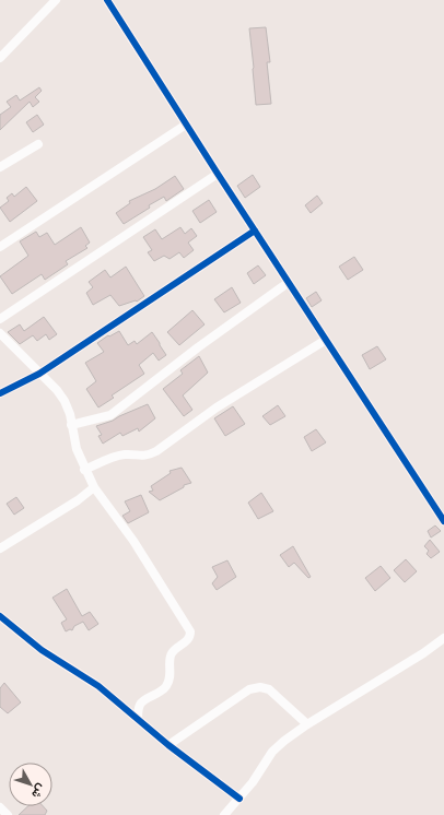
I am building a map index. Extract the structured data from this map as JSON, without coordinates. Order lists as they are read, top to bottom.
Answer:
{
  "north": "bottom right"
}
